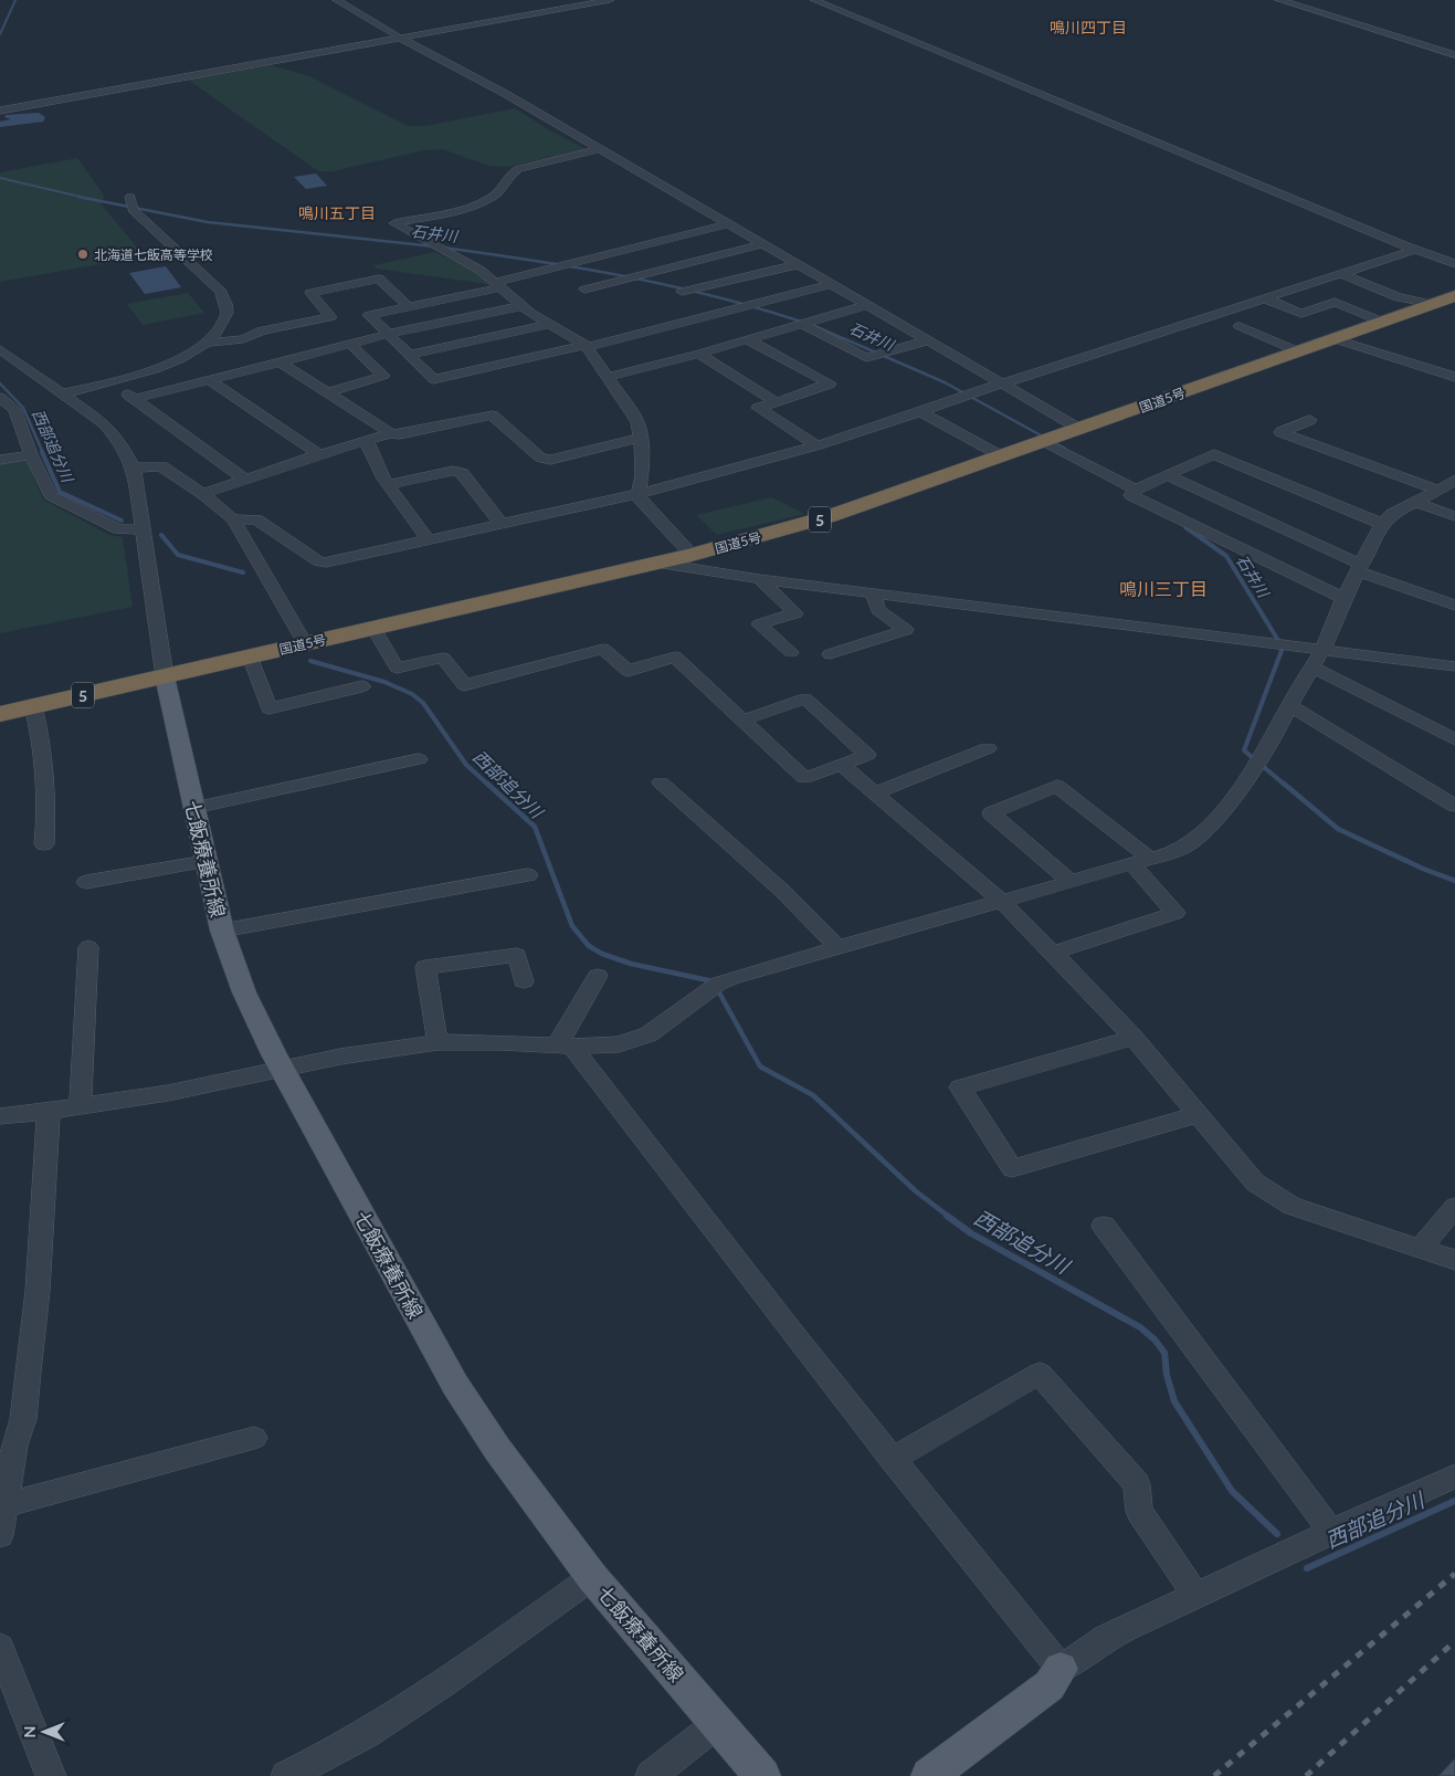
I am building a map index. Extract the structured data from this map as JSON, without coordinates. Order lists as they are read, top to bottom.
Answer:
{
  "streets": {
    "highway": ["国道5号", "5"],
    "main road": ["七飯療養所線"]
  },
  "crossings": [
    ["国道5号", "七飯療養所線"]
  ],
  "districts": ["鳴川四丁目", "鳴川五丁目", "鳴川三丁目"],
  "water": ["石井川", "西部追分川"],
  "places": ["北海道七飯高等学校"],
  "north": "left"
}
